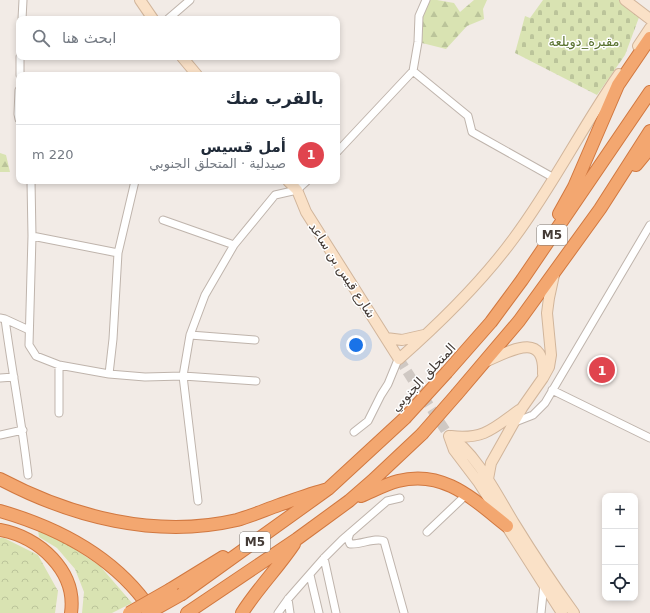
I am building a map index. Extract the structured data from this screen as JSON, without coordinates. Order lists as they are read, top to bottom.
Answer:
{
  "streets": {
    "highway": ["M5", "المتحلق الجنوبي"],
    "main road": ["شارع قيس بن ساعد"]
  },
  "parks": ["مقبرة_دويلعة"],
  "page": {
    "search": "ابحث هنا",
    "heading": "بالقرب منك",
    "list": [
      {
        "mark": "1",
        "name": "أمل قسيس",
        "note": "صيدلية · المتحلق الجنوبي",
        "value": "220 m"
      }
    ],
    "pins": "1",
    "map_buttons": ["+", "−"]
  }
}
